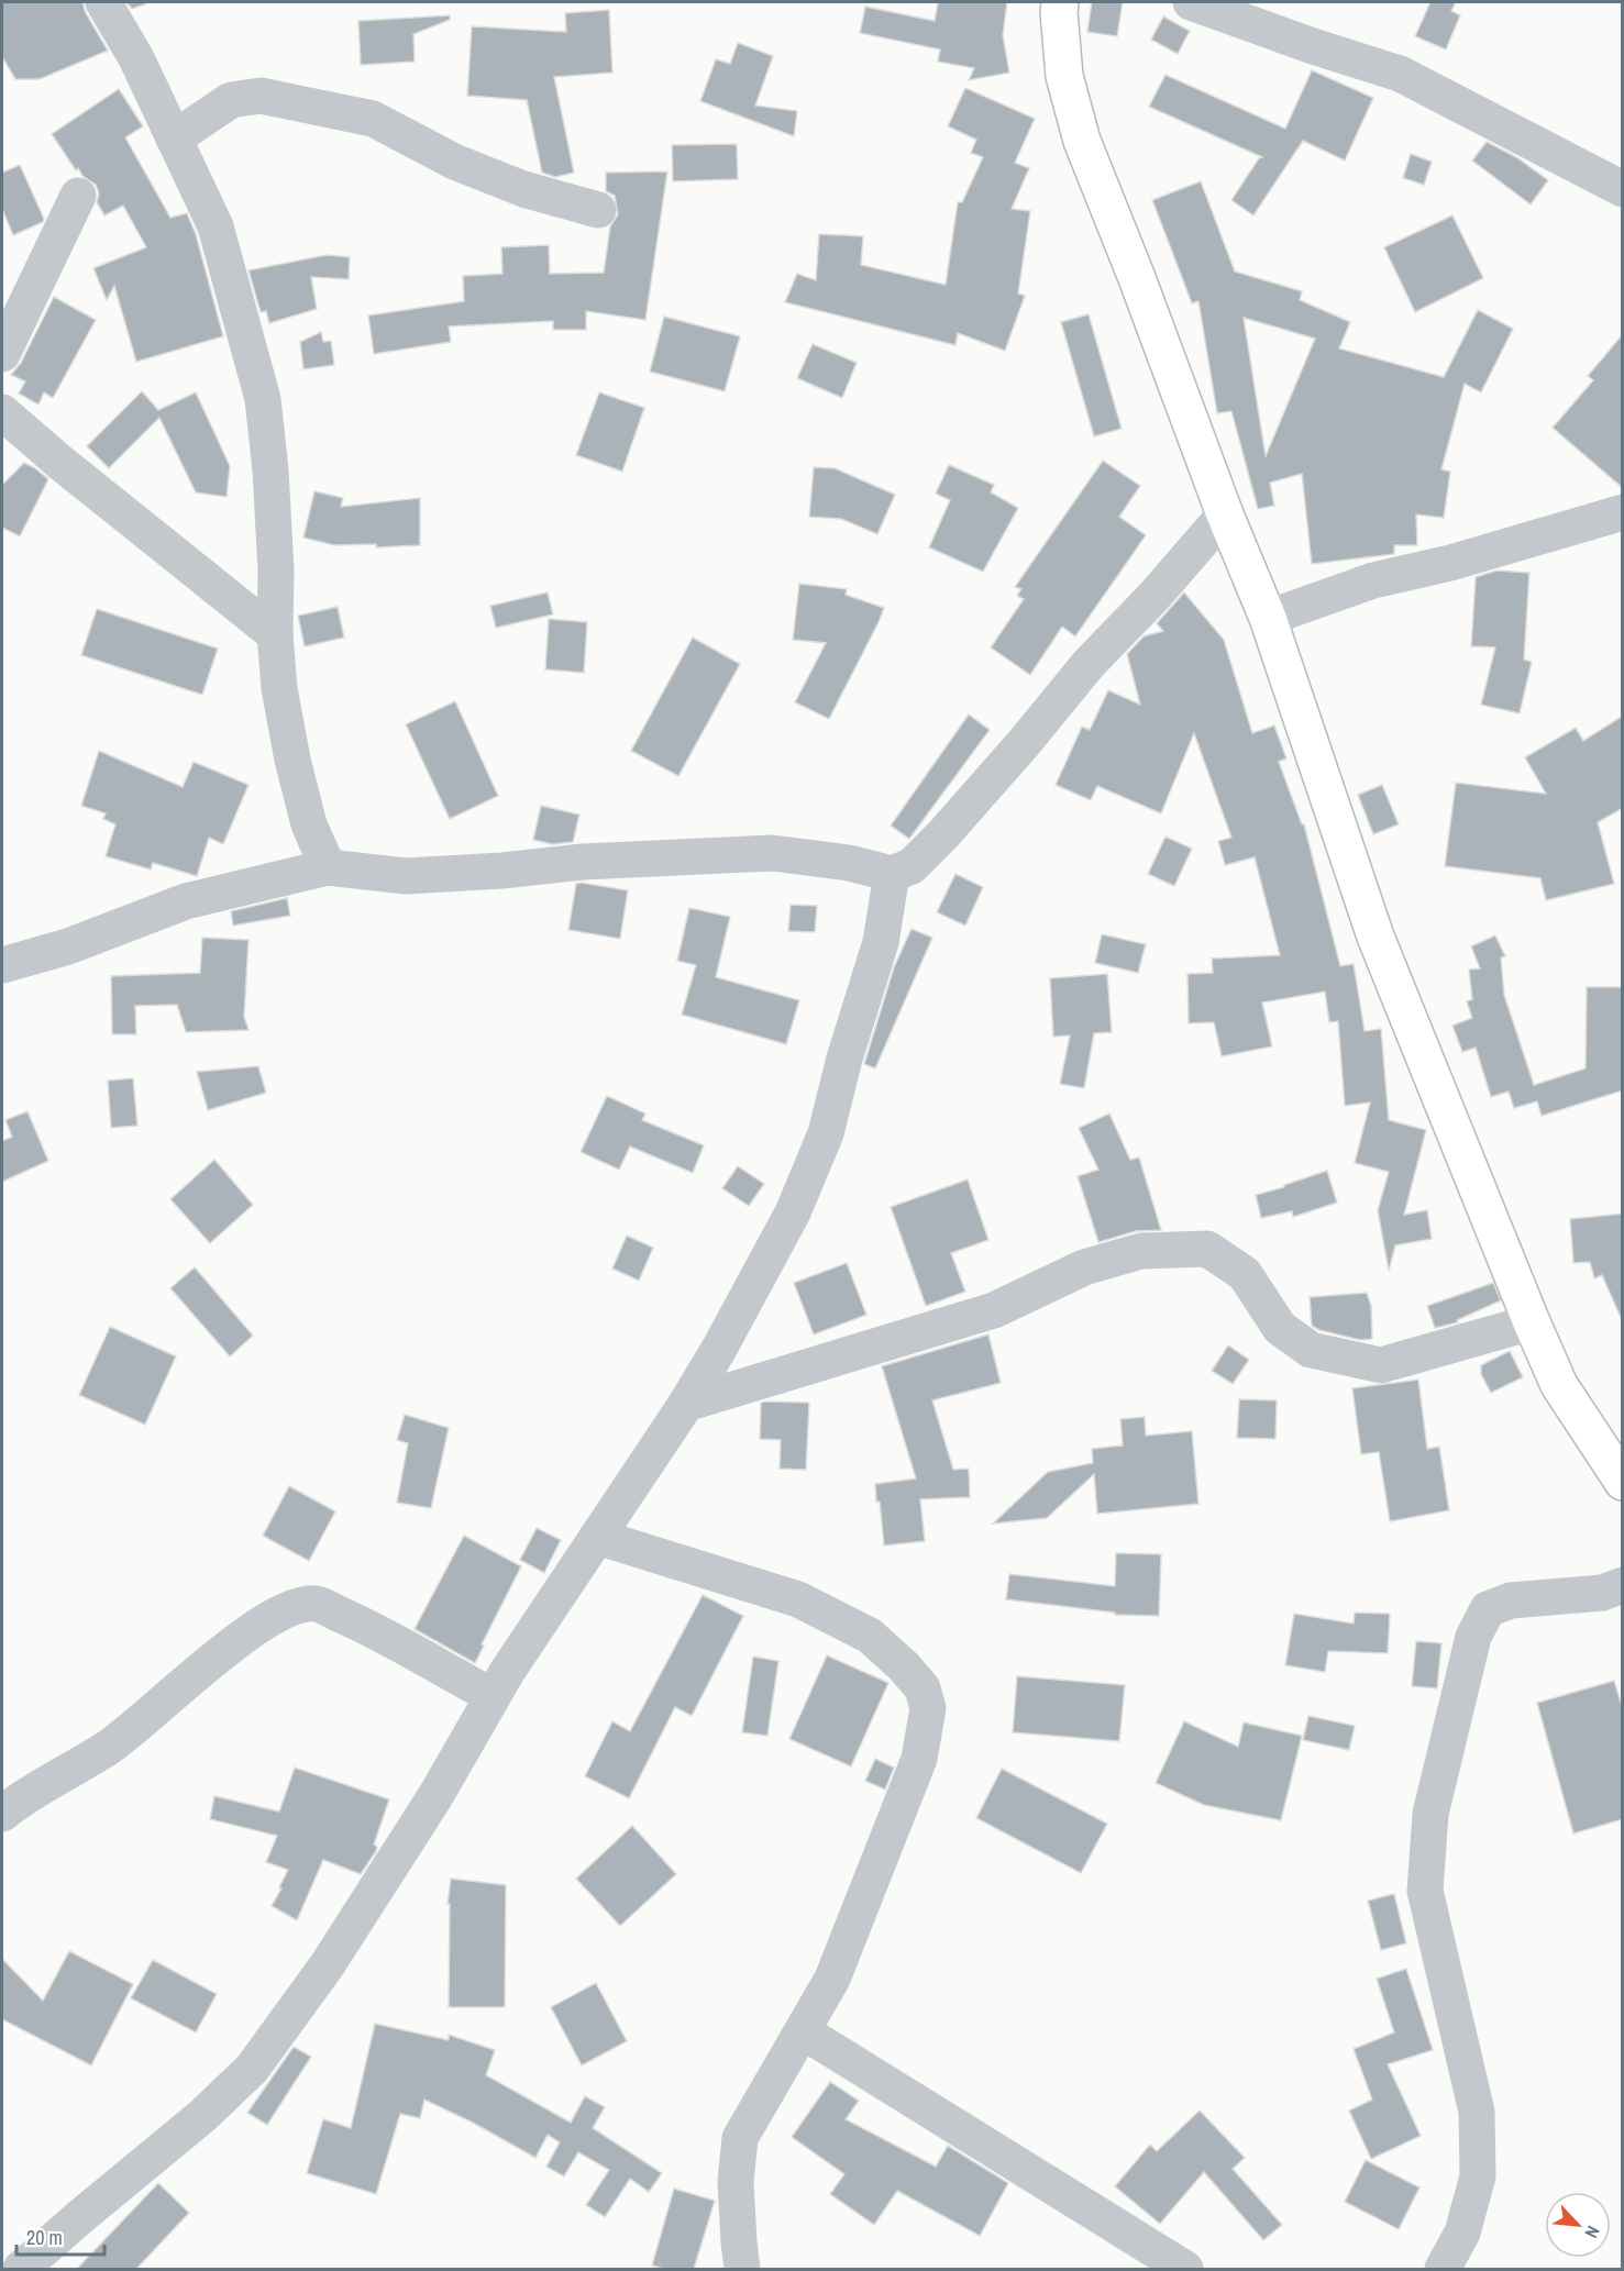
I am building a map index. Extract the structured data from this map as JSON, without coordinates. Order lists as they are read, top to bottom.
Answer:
{
  "scale_bar": "20 m",
  "north": "bottom right"
}
